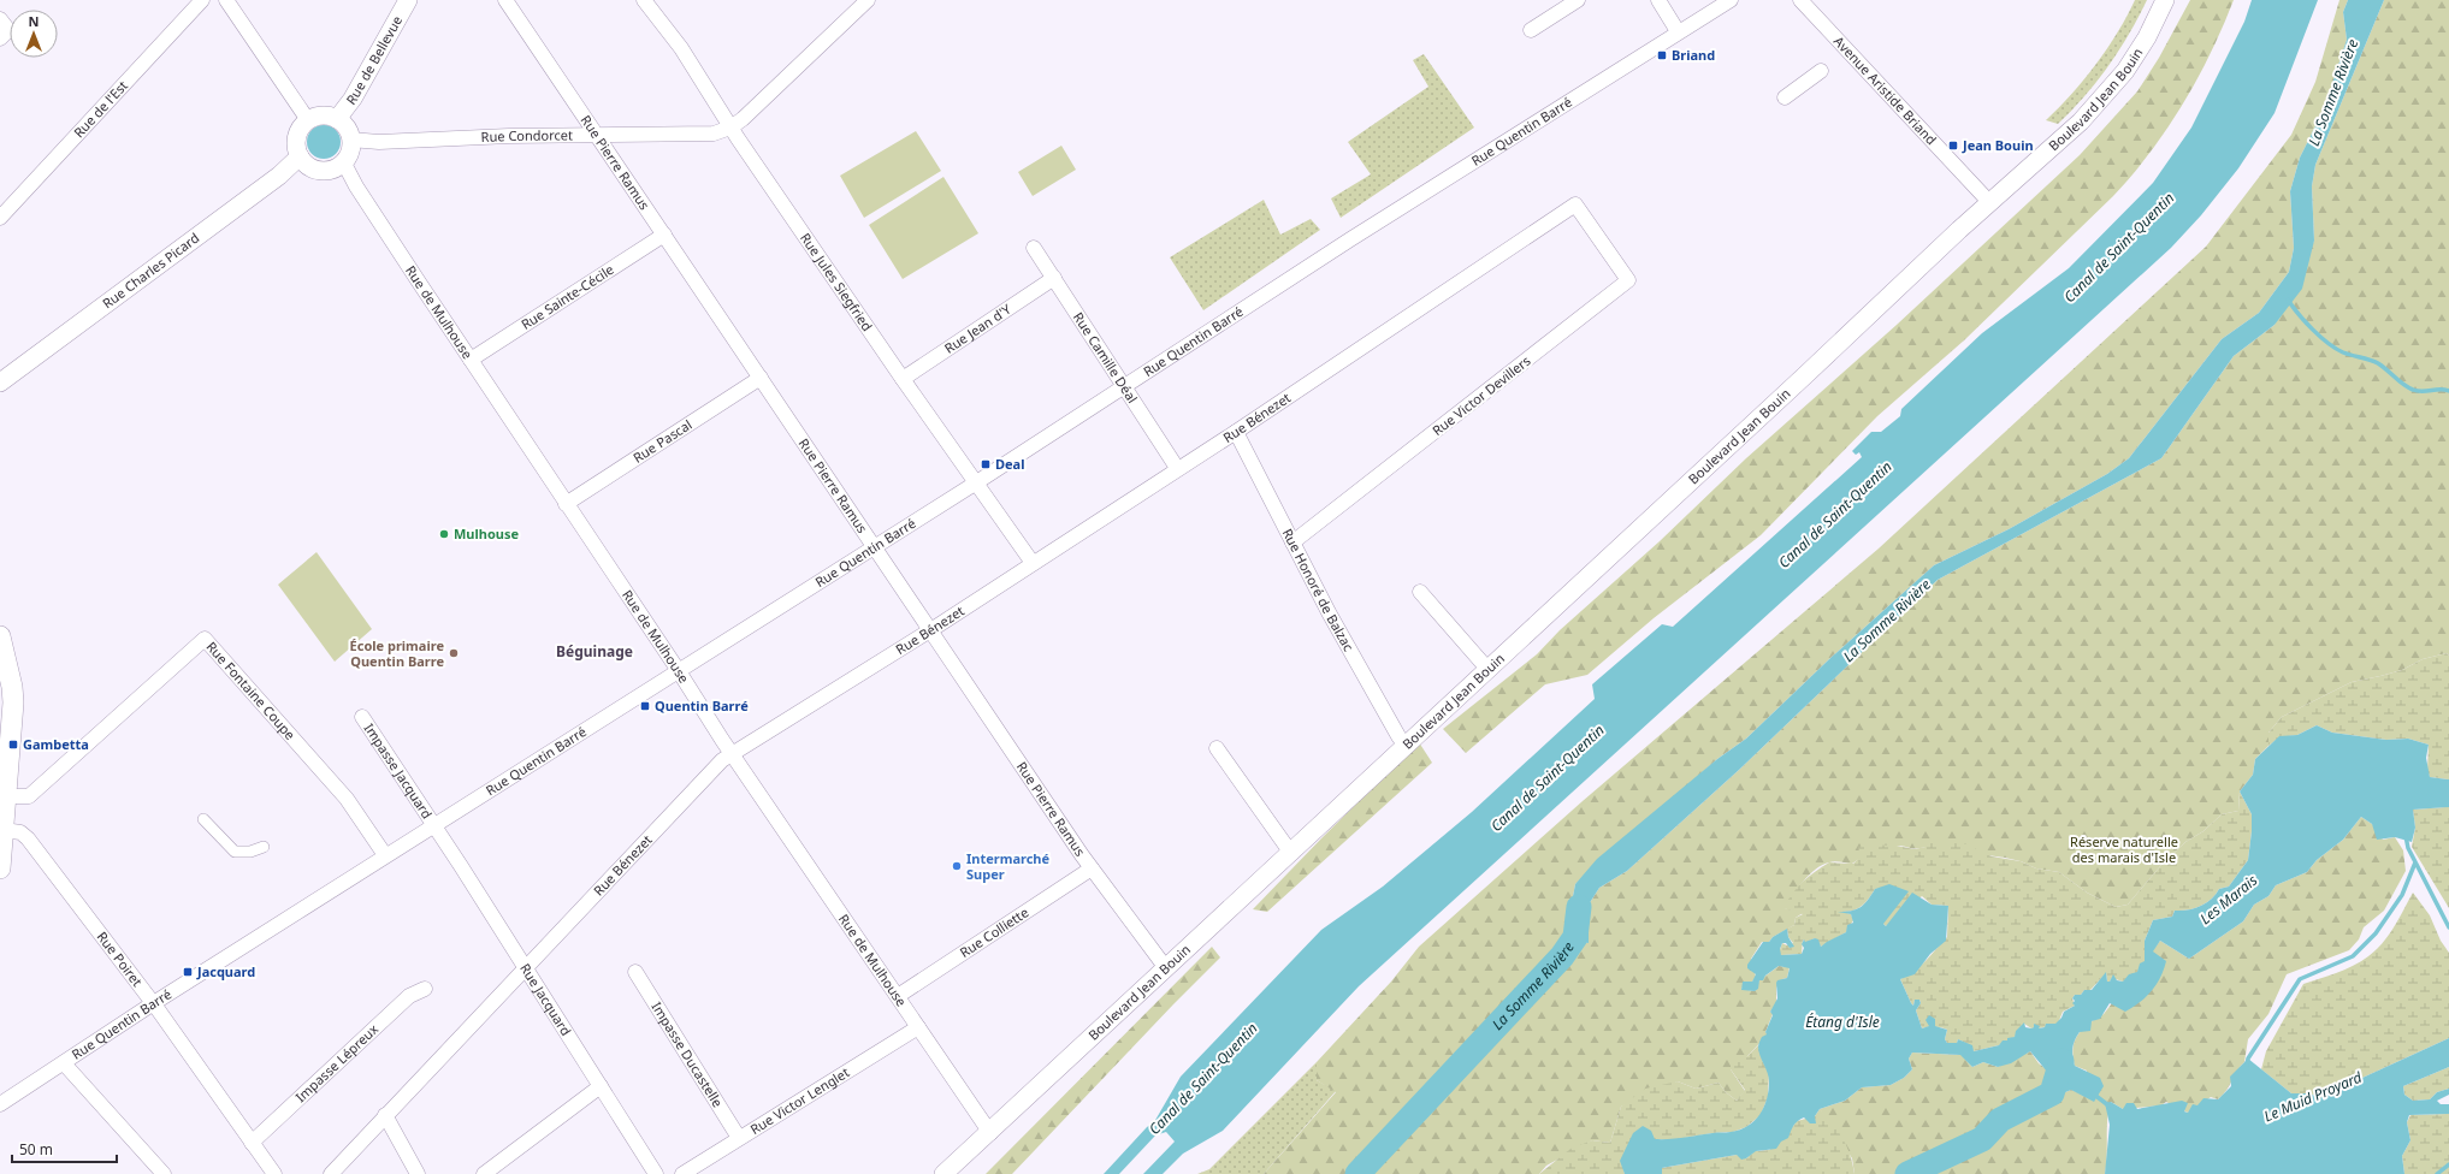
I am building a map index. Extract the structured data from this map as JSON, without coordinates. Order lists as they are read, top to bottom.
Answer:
{
  "streets": {
    "street": [
      "Rue de Bellevue",
      "Avenue Aristide Briand",
      "Boulevard Jean Bouin",
      "Rue de l'Est",
      "Rue Quentin Barré",
      "Rue Condorcet",
      "Rue Pierre Ramus",
      "Rue Charles Picard",
      "Rue Jules Siegfried",
      "Rue Sainte-Cécile",
      "Rue de Mulhouse",
      "Rue Jean d'Y",
      "Rue Camille Déal",
      "Rue Victor Devillers",
      "Rue Bénezet",
      "Rue Pascal",
      "Rue Honoré de Balzac",
      "Rue Fontaine Coupe",
      "Impasse Jacquard",
      "Rue Colliette",
      "Rue Poiret",
      "Rue Jacquard",
      "Impasse Ducastelle",
      "Impasse Lépreux",
      "Rue Victor Lenglet"
    ]
  },
  "crossings": [
    ["Rue de Bellevue", "Rue Condorcet"],
    ["Rue de Bellevue", "Rue Charles Picard"],
    ["Rue de Bellevue", "Rue de Mulhouse"],
    ["Avenue Aristide Briand", "Boulevard Jean Bouin"],
    ["Boulevard Jean Bouin", "Rue Pierre Ramus"],
    ["Boulevard Jean Bouin", "Rue de Mulhouse"],
    ["Boulevard Jean Bouin", "Rue Honoré de Balzac"],
    ["Rue Quentin Barré", "Rue Pierre Ramus"],
    ["Rue Quentin Barré", "Rue Jules Siegfried"],
    ["Rue Quentin Barré", "Rue de Mulhouse"],
    ["Rue Quentin Barré", "Rue Camille Déal"],
    ["Rue Quentin Barré", "Rue Fontaine Coupe"],
    ["Rue Quentin Barré", "Impasse Jacquard"],
    ["Rue Quentin Barré", "Rue Poiret"],
    ["Rue Quentin Barré", "Rue Jacquard"],
    ["Rue Condorcet", "Rue Pierre Ramus"],
    ["Rue Condorcet", "Rue Charles Picard"],
    ["Rue Condorcet", "Rue Jules Siegfried"],
    ["Rue Condorcet", "Rue de Mulhouse"],
    ["Rue Pierre Ramus", "Rue Sainte-Cécile"],
    ["Rue Pierre Ramus", "Rue Bénezet"],
    ["Rue Pierre Ramus", "Rue Pascal"],
    ["Rue Pierre Ramus", "Rue Colliette"],
    ["Rue Charles Picard", "Rue de Mulhouse"],
    ["Rue Jules Siegfried", "Rue Jean d'Y"],
    ["Rue Jules Siegfried", "Rue Bénezet"],
    ["Rue Sainte-Cécile", "Rue de Mulhouse"],
    ["Rue de Mulhouse", "Rue Bénezet"],
    ["Rue de Mulhouse", "Rue Pascal"],
    ["Rue de Mulhouse", "Rue Colliette"],
    ["Rue de Mulhouse", "Rue Victor Lenglet"],
    ["Rue Jean d'Y", "Rue Camille Déal"],
    ["Rue Camille Déal", "Rue Bénezet"],
    ["Rue Victor Devillers", "Rue Bénezet"],
    ["Rue Victor Devillers", "Rue Honoré de Balzac"],
    ["Rue Bénezet", "Rue Honoré de Balzac"],
    ["Rue Bénezet", "Rue Jacquard"],
    ["Impasse Jacquard", "Rue Jacquard"],
    ["Rue Poiret", "Impasse Lépreux"],
    ["Impasse Ducastelle", "Rue Victor Lenglet"]
  ],
  "districts": ["Béguinage"],
  "water": [
    "La Somme Rivière",
    "Canal de Saint-Quentin",
    "Les Marais",
    "Étang d'Isle",
    "Le Muid Proyard"
  ],
  "parks": ["Réserve naturelle des marais d'Isle"],
  "places": {
    "transit": [
      "Briand",
      "Jean Bouin",
      "Deal",
      "Quentin Barré",
      "Gambetta",
      "Jacquard"
    ],
    "other": ["Mulhouse", "École primaire Quentin Barre", "Intermarché Super"]
  },
  "scale_bar": "50 m",
  "north": "top"
}
